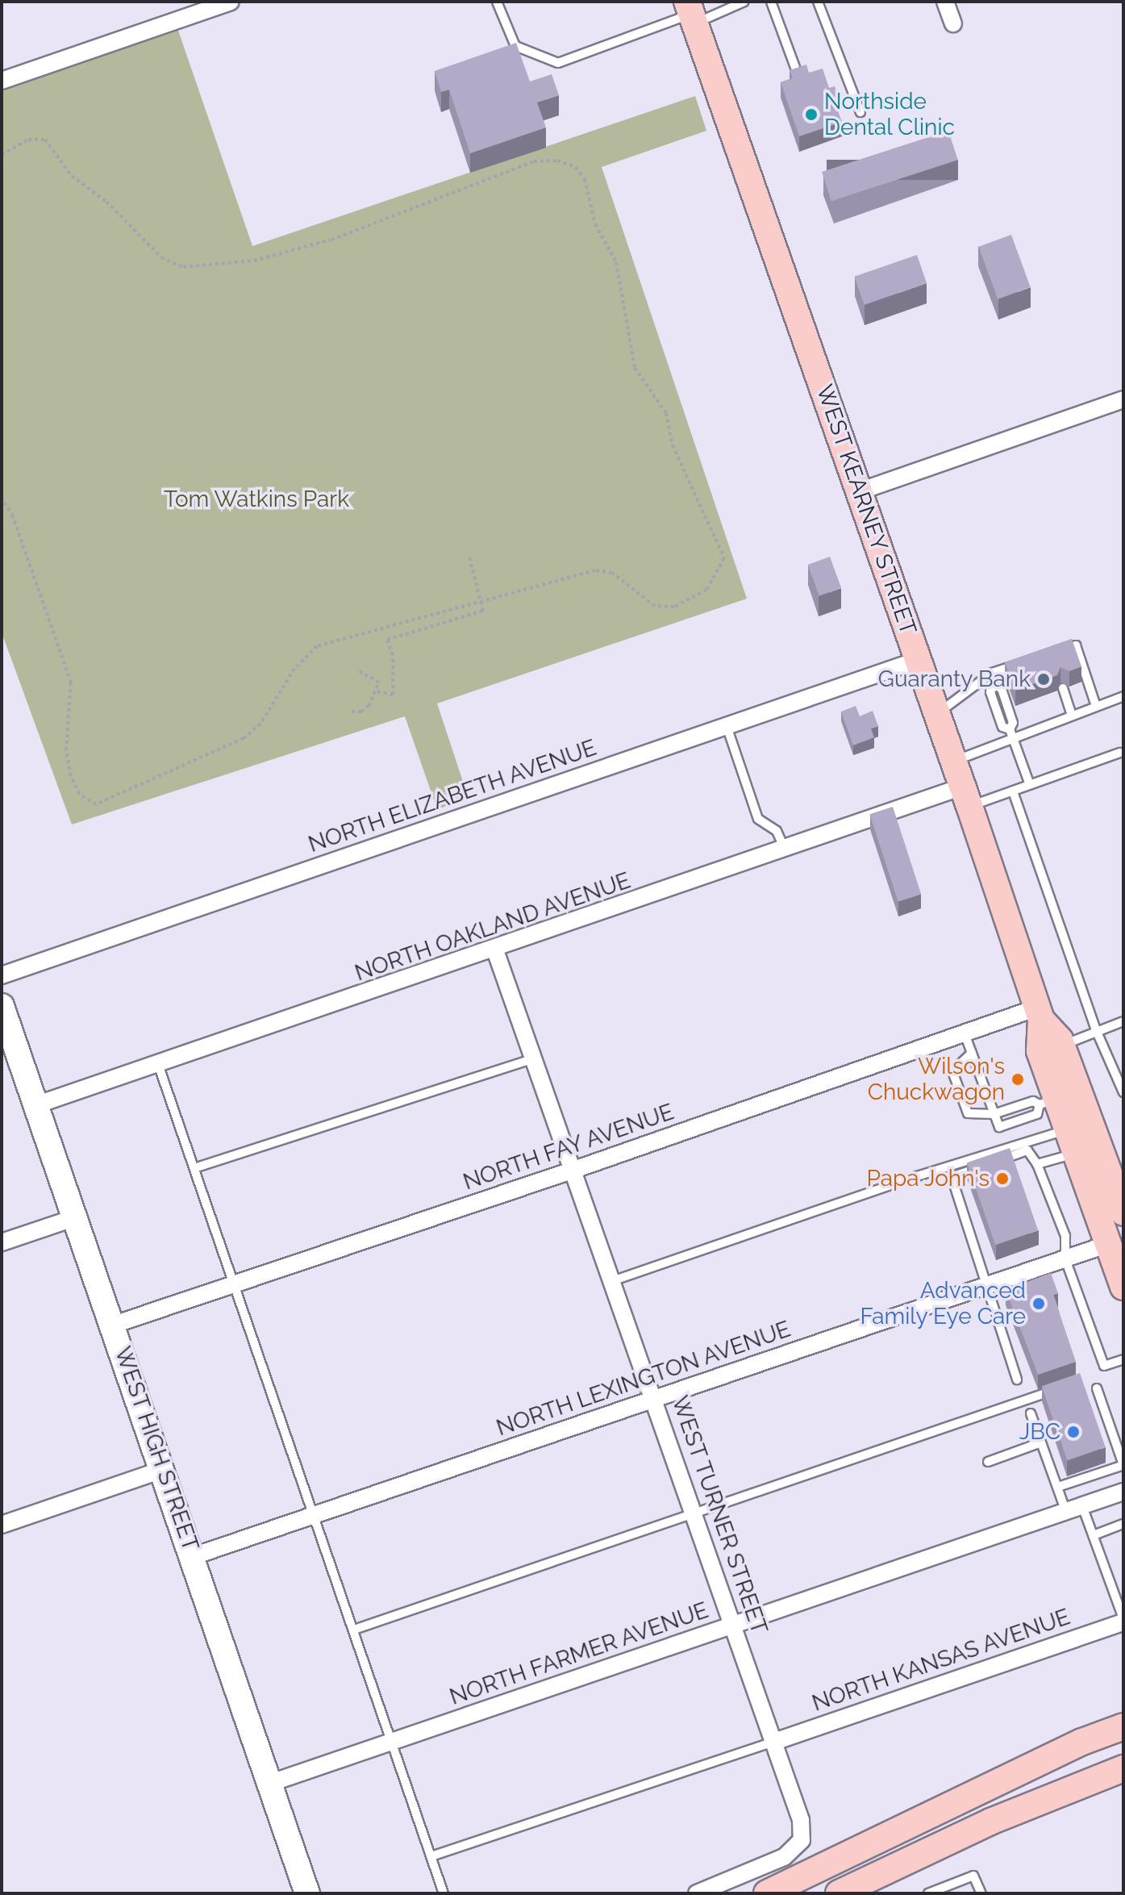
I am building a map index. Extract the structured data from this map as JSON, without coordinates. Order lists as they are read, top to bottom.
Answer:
{
  "streets": {
    "main road": ["WEST KEARNEY STREET"],
    "street": [
      "NORTH ELIZABETH AVENUE",
      "NORTH OAKLAND AVENUE",
      "NORTH FAY AVENUE",
      "NORTH LEXINGTON AVENUE",
      "WEST HIGH STREET",
      "WEST TURNER STREET",
      "NORTH FARMER AVENUE",
      "NORTH KANSAS AVENUE"
    ]
  },
  "crossings": [
    ["WEST KEARNEY STREET", "NORTH ELIZABETH AVENUE"],
    ["WEST KEARNEY STREET", "NORTH OAKLAND AVENUE"],
    ["WEST KEARNEY STREET", "NORTH FAY AVENUE"],
    ["WEST KEARNEY STREET", "NORTH LEXINGTON AVENUE"],
    ["NORTH OAKLAND AVENUE", "WEST HIGH STREET"],
    ["NORTH OAKLAND AVENUE", "WEST TURNER STREET"],
    ["NORTH FAY AVENUE", "WEST HIGH STREET"],
    ["NORTH FAY AVENUE", "WEST TURNER STREET"],
    ["NORTH LEXINGTON AVENUE", "WEST HIGH STREET"],
    ["NORTH LEXINGTON AVENUE", "WEST TURNER STREET"],
    ["WEST HIGH STREET", "NORTH FARMER AVENUE"],
    ["WEST TURNER STREET", "NORTH FARMER AVENUE"],
    ["WEST TURNER STREET", "NORTH KANSAS AVENUE"]
  ],
  "parks": ["Tom Watkins Park"],
  "places": [
    "Northside Dental Clinic",
    "Guaranty Bank",
    "Wilson's Chuckwagon",
    "Papa John's",
    "Advanced Family Eye Care",
    "JBC"
  ]
}
